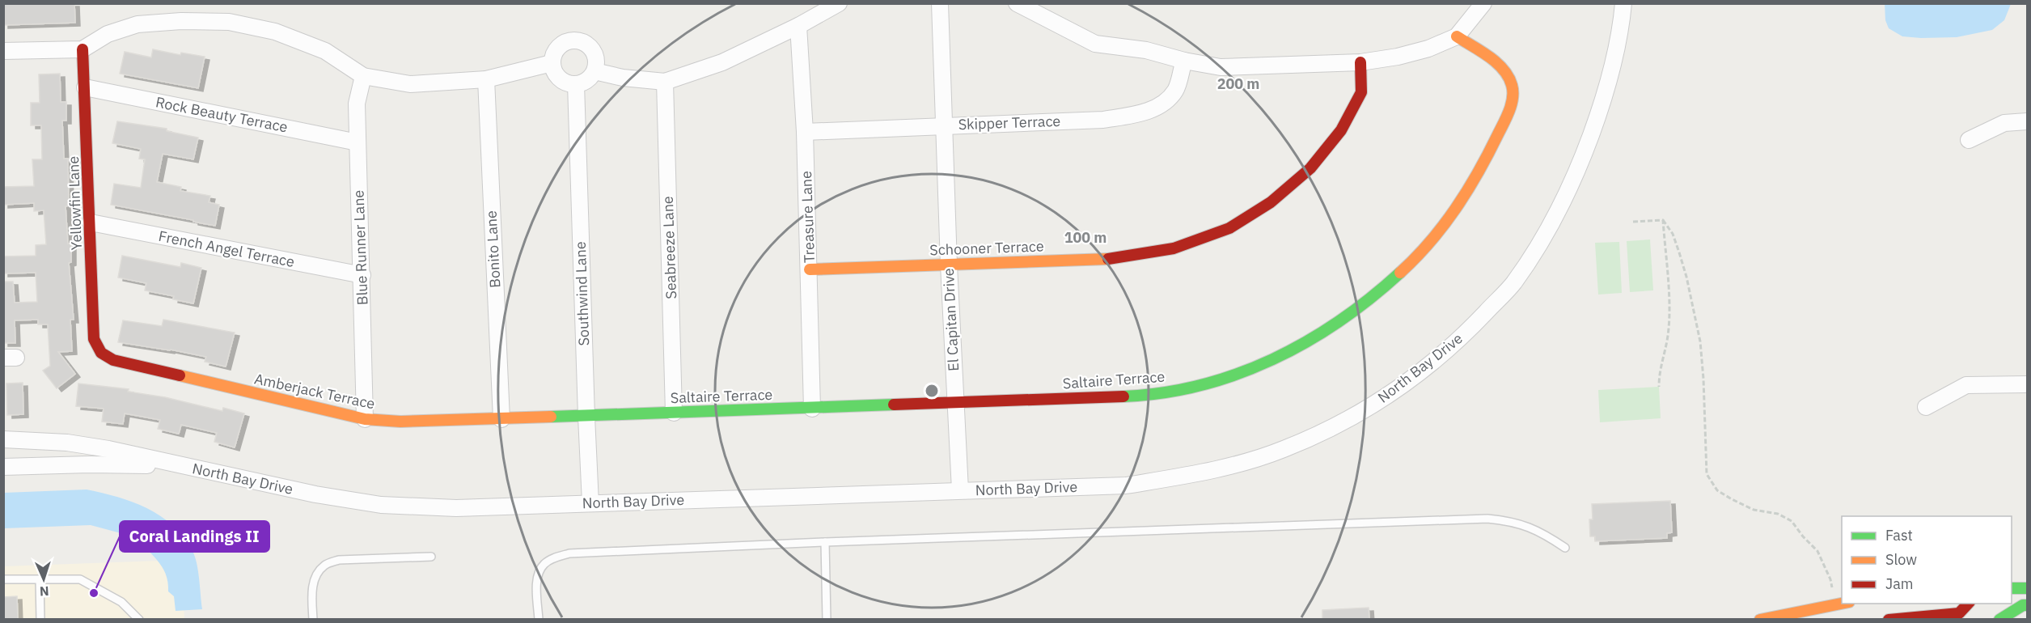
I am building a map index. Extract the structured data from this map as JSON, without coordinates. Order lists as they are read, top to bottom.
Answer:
{
  "streets": {
    "street": [
      "Rock Beauty Terrace",
      "Skipper Terrace",
      "Yellowfin Lane",
      "Treasure Lane",
      "Blue Runner Lane",
      "Seabreeze Lane",
      "Schooner Terrace",
      "French Angel Terrace",
      "Bonito Lane",
      "Southwind Lane",
      "El Capitan Drive",
      "North Bay Drive",
      "Saltaire Terrace",
      "Amberjack Terrace"
    ]
  },
  "crossings": [
    ["Rock Beauty Terrace", "Yellowfin Lane"],
    ["Rock Beauty Terrace", "Blue Runner Lane"],
    ["Skipper Terrace", "Treasure Lane"],
    ["Skipper Terrace", "El Capitan Drive"],
    ["Yellowfin Lane", "French Angel Terrace"],
    ["Yellowfin Lane", "Amberjack Terrace"],
    ["Treasure Lane", "Schooner Terrace"],
    ["Treasure Lane", "Saltaire Terrace"],
    ["Blue Runner Lane", "French Angel Terrace"],
    ["Blue Runner Lane", "Amberjack Terrace"],
    ["Seabreeze Lane", "Saltaire Terrace"],
    ["Schooner Terrace", "El Capitan Drive"],
    ["Bonito Lane", "Amberjack Terrace"],
    ["Southwind Lane", "North Bay Drive"],
    ["Southwind Lane", "Saltaire Terrace"],
    ["Southwind Lane", "Amberjack Terrace"],
    ["El Capitan Drive", "North Bay Drive"],
    ["El Capitan Drive", "Saltaire Terrace"],
    ["Saltaire Terrace", "Amberjack Terrace"]
  ],
  "places": ["Coral Landings II"],
  "legend": ["Fast", "Slow", "Jam"],
  "north": "bottom",
  "rings": ["200 m", "100 m"]
}
